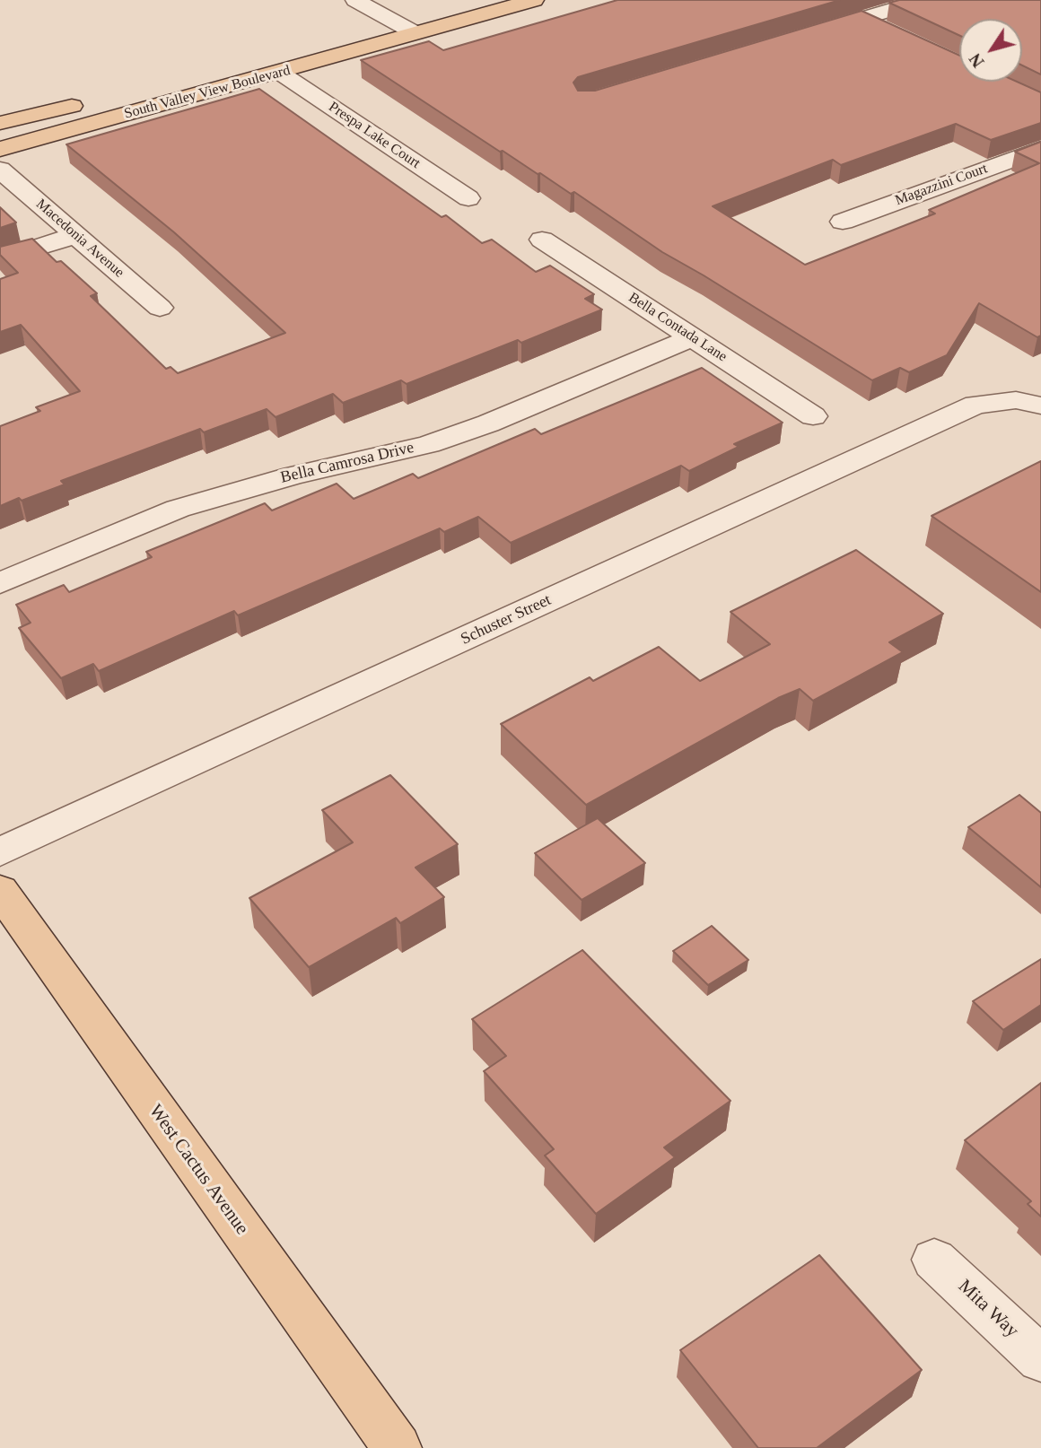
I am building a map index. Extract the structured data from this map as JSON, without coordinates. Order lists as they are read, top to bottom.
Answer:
{
  "streets": {
    "main road": ["South Valley View Boulevard", "West Cactus Avenue"],
    "street": [
      "Prespa Lake Court",
      "Magazzini Court",
      "Macedonia Avenue",
      "Bella Contada Lane",
      "Bella Camrosa Drive",
      "Schuster Street",
      "Mita Way"
    ]
  },
  "crossings": [
    ["South Valley View Boulevard", "Prespa Lake Court"],
    ["Bella Contada Lane", "Bella Camrosa Drive"]
  ],
  "north": "bottom left"
}
